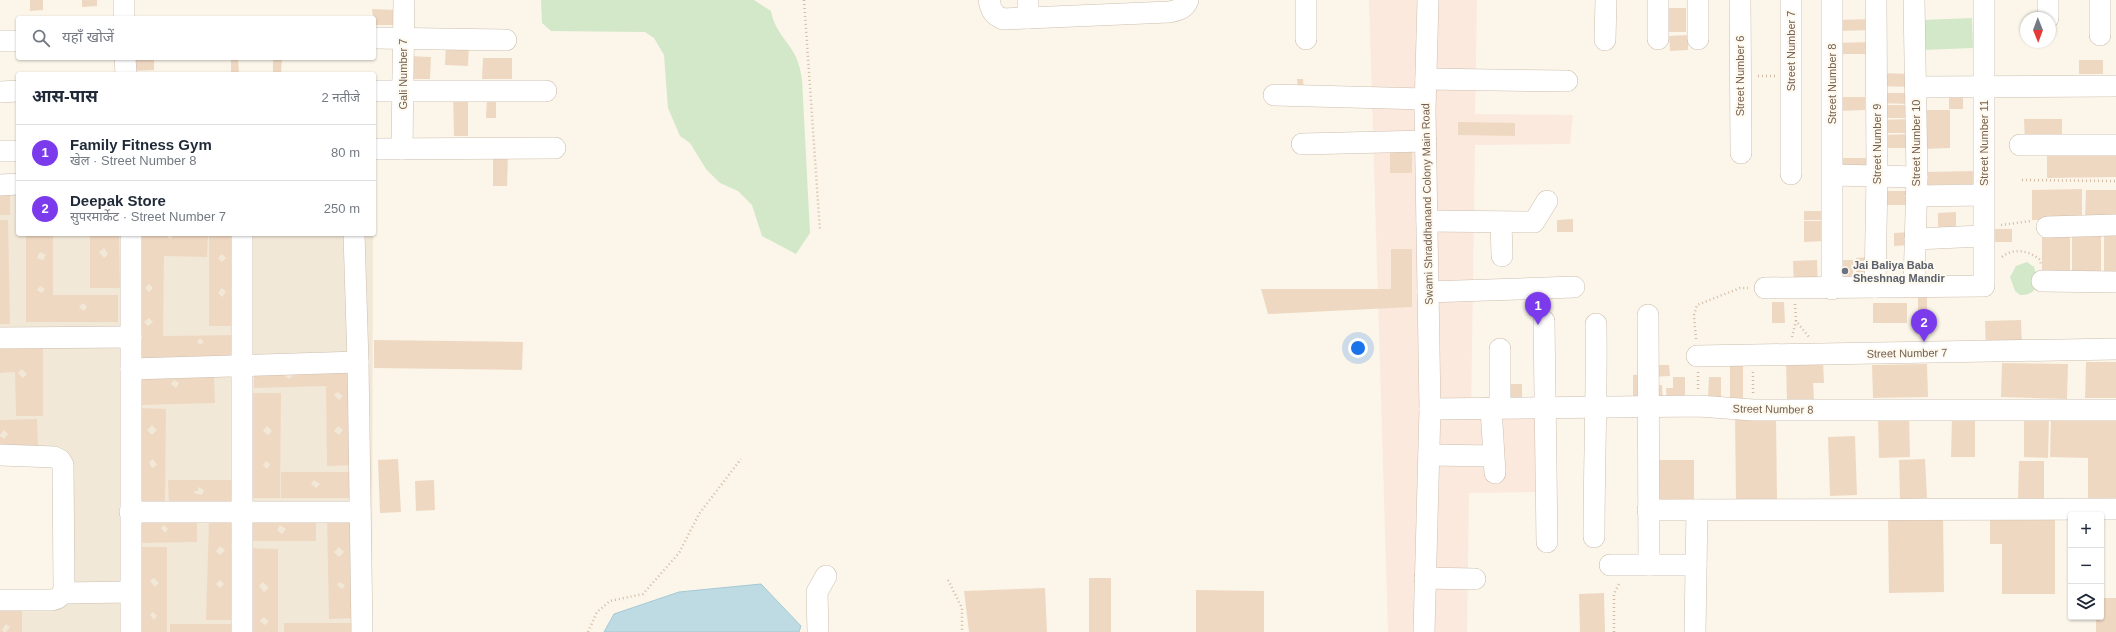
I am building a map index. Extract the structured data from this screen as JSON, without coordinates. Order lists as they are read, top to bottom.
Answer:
{
  "streets": {
    "street": [
      "Street Number 7",
      "Gali Number 7",
      "Street Number 6",
      "Street Number 8",
      "Street Number 10",
      "Street Number 11",
      "Street Number 9",
      "Swami Shraddhanand Colony Main Road"
    ]
  },
  "crossings": [
    ["Street Number 8", "Swami Shraddhanand Colony Main Road"]
  ],
  "places": ["Jai Baliya Baba Sheshnag Mandir"],
  "north": "bottom",
  "page": {
    "search": "यहाँ खोजें",
    "heading": ["आस-पास", "2 नतीजे"],
    "list": [
      {
        "mark": "1",
        "name": "Family Fitness Gym",
        "note": "खेल · Street Number 8",
        "value": "80 m"
      },
      {
        "mark": "2",
        "name": "Deepak Store",
        "note": "सुपरमार्केट · Street Number 7",
        "value": "250 m"
      }
    ],
    "pins": ["1", "2"],
    "map_buttons": ["+", "−"]
  }
}
